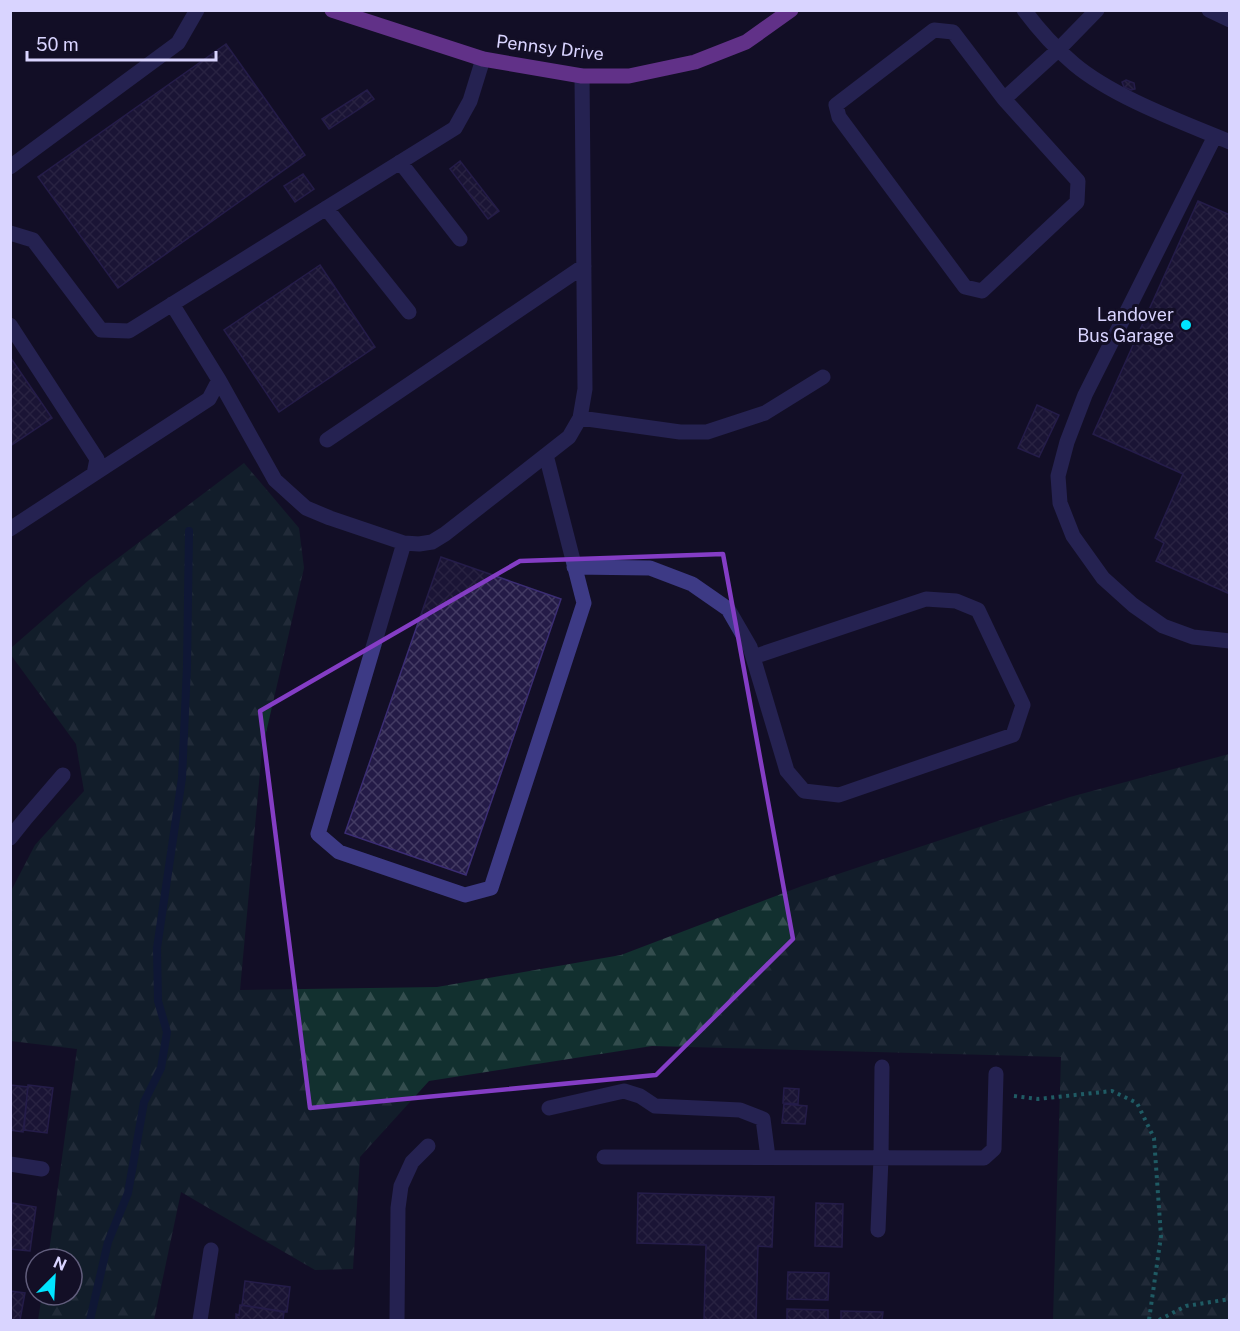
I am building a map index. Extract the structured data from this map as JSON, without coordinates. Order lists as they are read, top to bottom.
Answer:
{
  "streets": {
    "main road": ["Pennsy Drive"]
  },
  "places": ["Landover Bus Garage"],
  "scale_bar": "50 m",
  "north": "top right"
}
